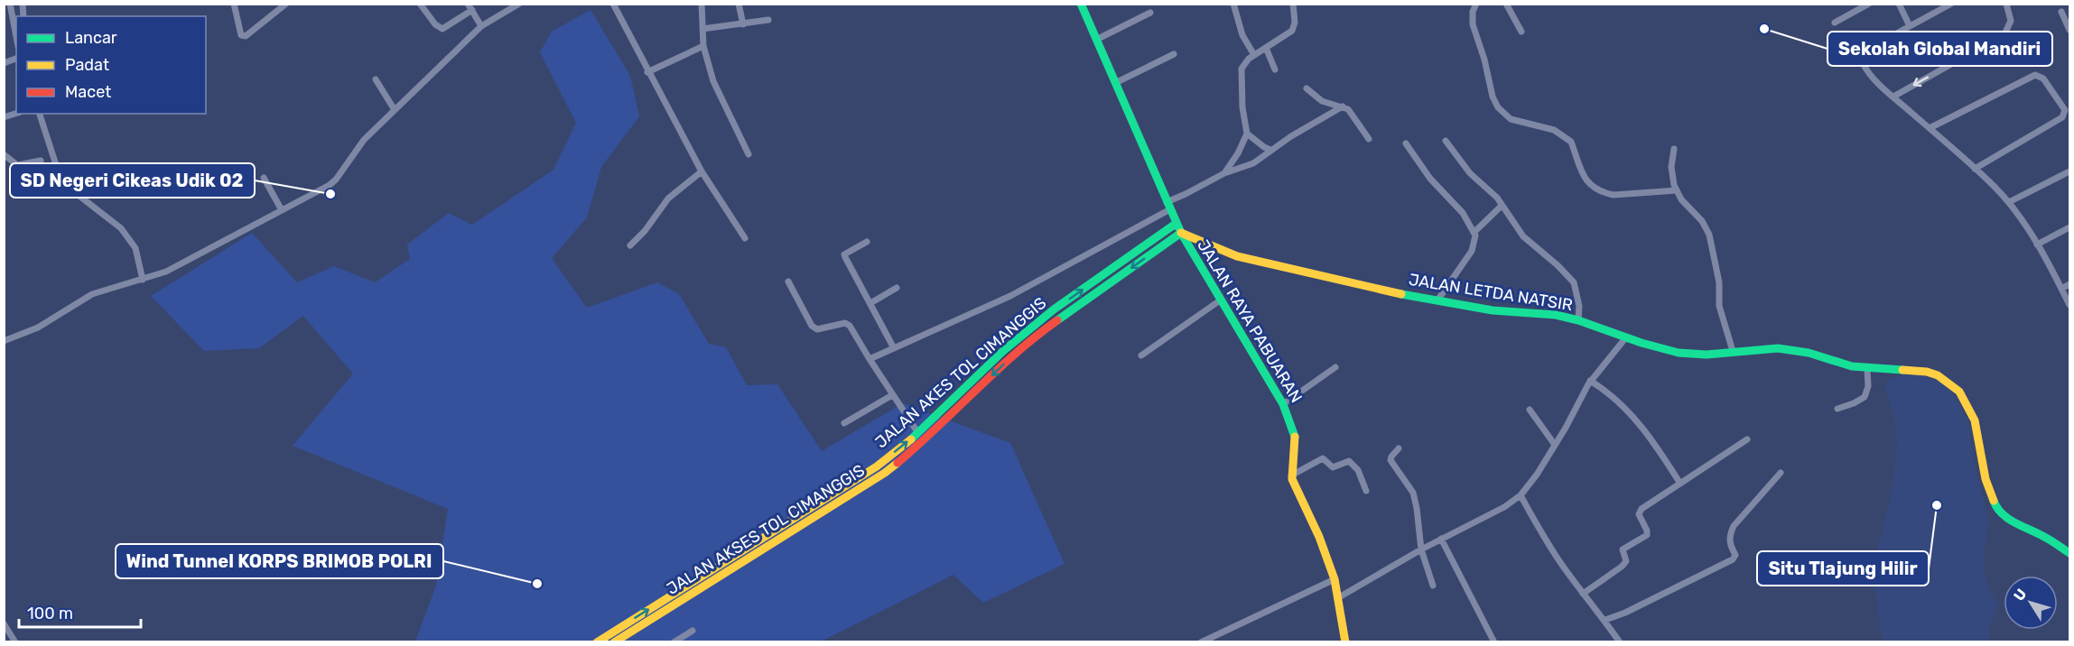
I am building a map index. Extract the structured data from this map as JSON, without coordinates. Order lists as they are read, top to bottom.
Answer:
{
  "streets": {
    "main road": [
      "JALAN LETDA NATSIR",
      "JALAN RAYA PABUARAN",
      "JALAN AKES TOL CIMANGGIS",
      "JALAN AKSES TOL CIMANGGIS"
    ]
  },
  "crossings": [
    ["JALAN LETDA NATSIR", "JALAN RAYA PABUARAN"],
    ["JALAN LETDA NATSIR", "JALAN AKSES TOL CIMANGGIS"],
    ["JALAN RAYA PABUARAN", "JALAN AKSES TOL CIMANGGIS"]
  ],
  "one_way": ["JALAN AKES TOL CIMANGGIS", "JALAN AKSES TOL CIMANGGIS"],
  "places": [
    "Sekolah Global Mandiri",
    "SD Negeri Cikeas Udik 02",
    "Situ Tlajung Hilir",
    "Wind Tunnel KORPS BRIMOB POLRI"
  ],
  "legend": ["Lancar", "Padat", "Macet"],
  "scale_bar": "100 m",
  "north": "top left"
}
